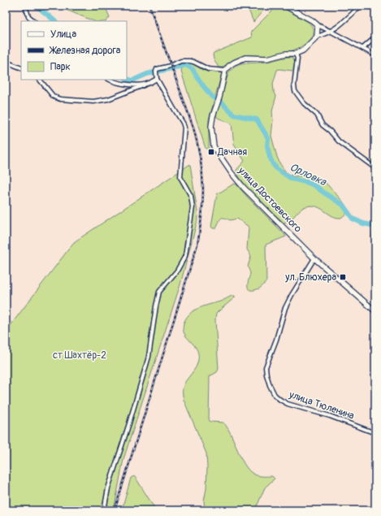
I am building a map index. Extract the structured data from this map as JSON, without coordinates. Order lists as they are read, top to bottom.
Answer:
{
  "streets": {
    "main road": ["улица Достоевского"],
    "street": ["улица Тюленина"]
  },
  "crossings": [
    ["улица Достоевского", "улица Тюленина"]
  ],
  "water": ["Орловка"],
  "parks": ["ст Шахтёр-2"],
  "places": {
    "transit": ["Дачная", "ул. Блюхера"]
  },
  "legend": ["Улица", "Железная дорога", "Парк"]
}
